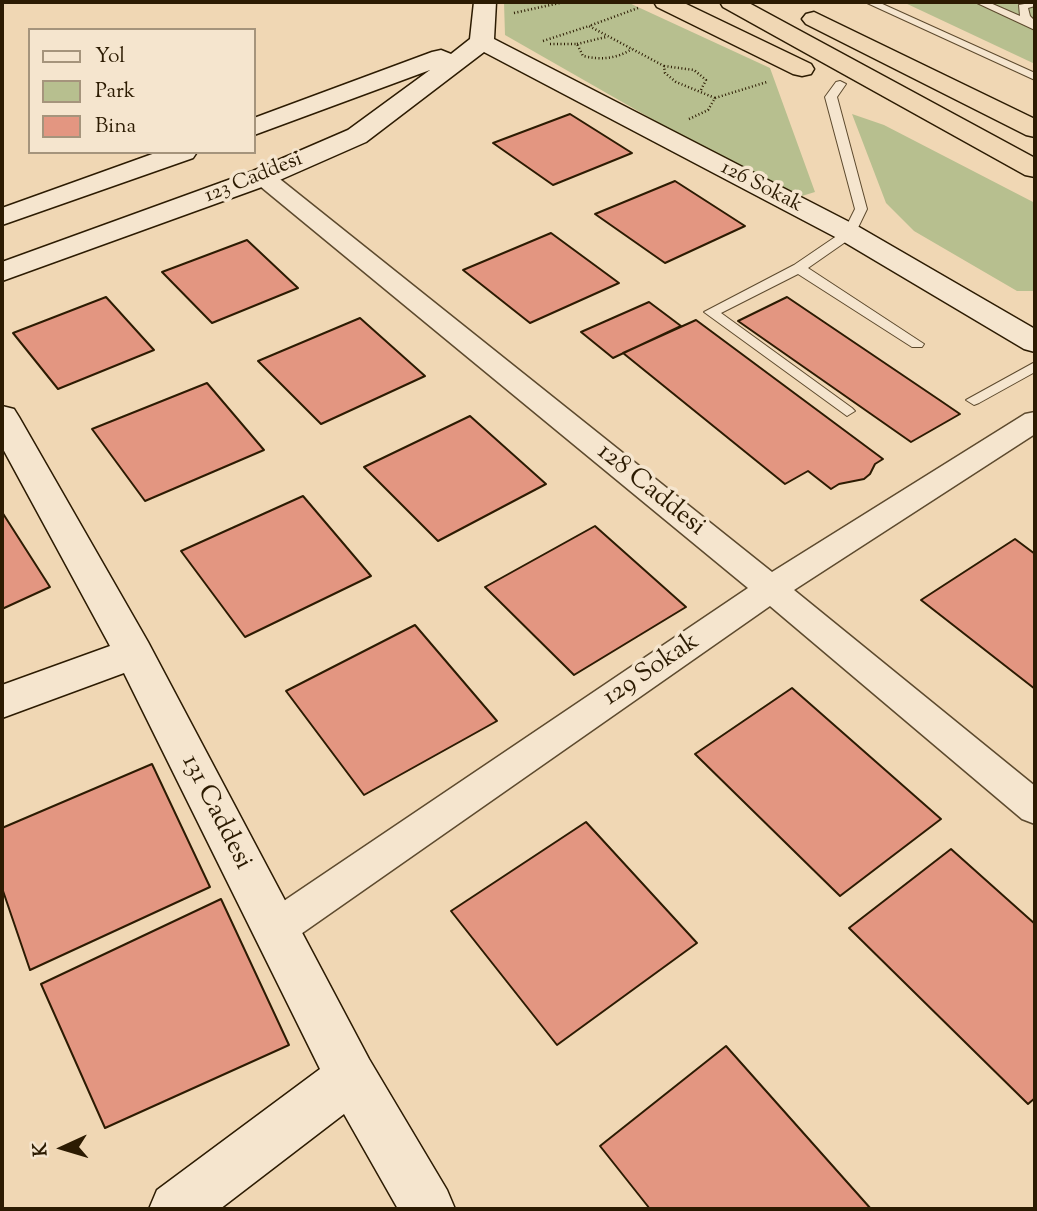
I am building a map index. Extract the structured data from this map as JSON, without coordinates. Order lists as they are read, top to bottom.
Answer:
{
  "streets": {
    "street": [
      "123 Caddesi",
      "126 Sokak",
      "128 Caddesi",
      "129 Sokak",
      "131 Caddesi"
    ]
  },
  "crossings": [
    ["123 Caddesi", "126 Sokak"],
    ["123 Caddesi", "128 Caddesi"],
    ["128 Caddesi", "129 Sokak"],
    ["129 Sokak", "131 Caddesi"]
  ],
  "legend": ["Yol", "Park", "Bina"],
  "north": "left"
}
